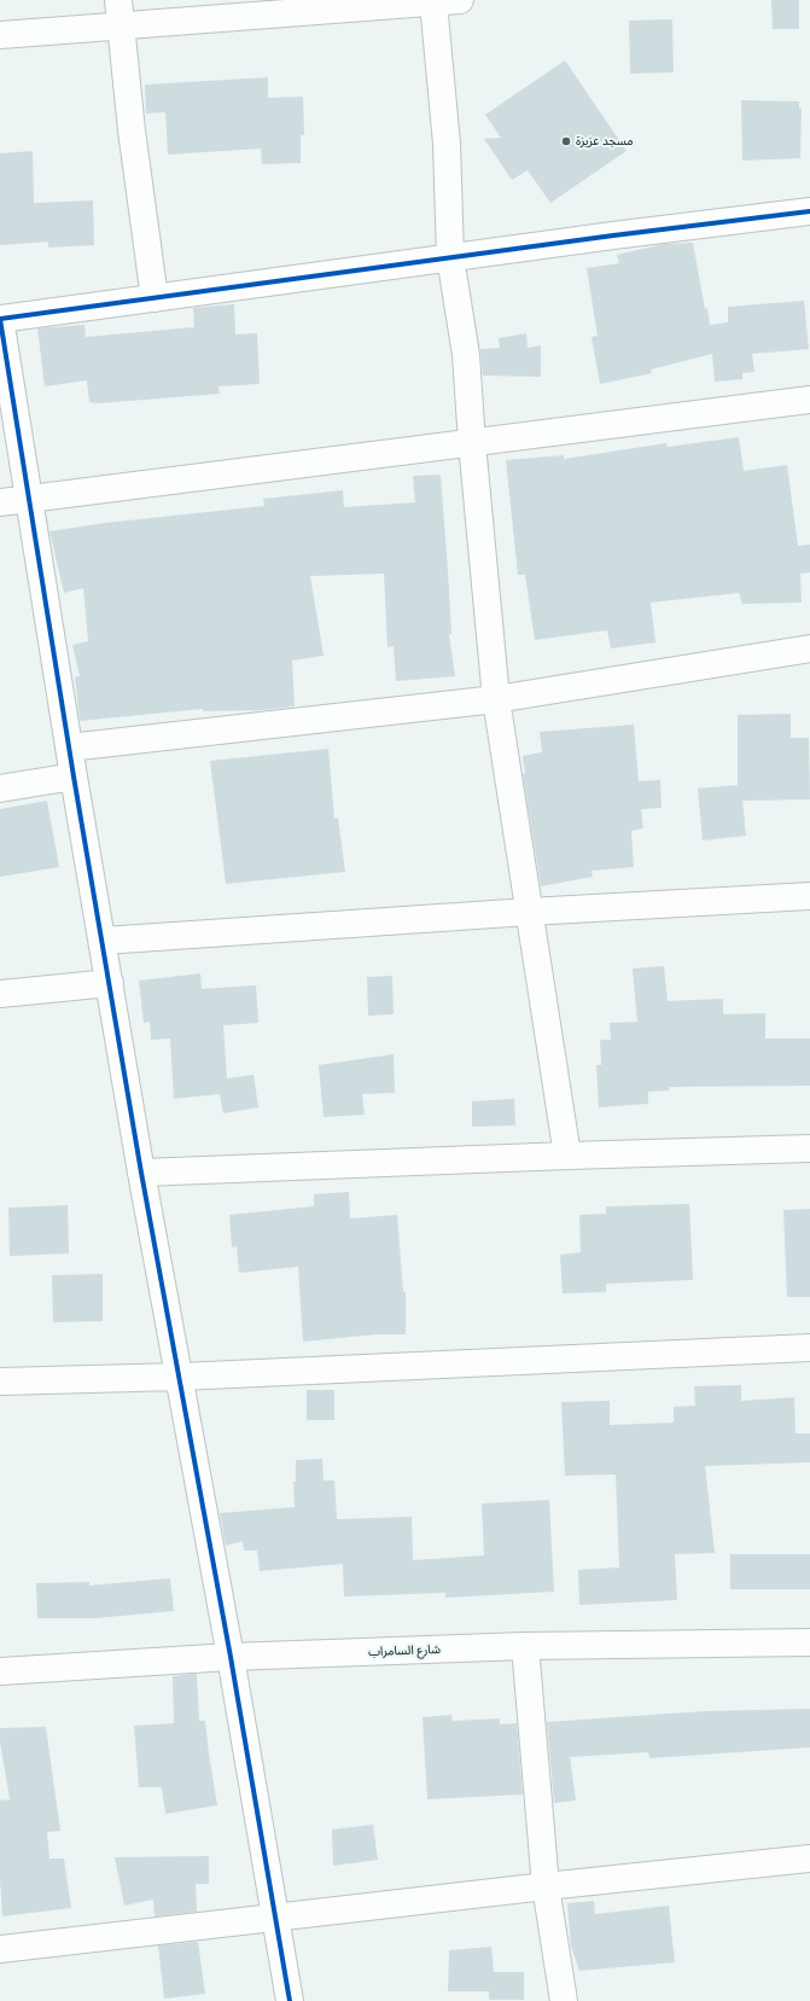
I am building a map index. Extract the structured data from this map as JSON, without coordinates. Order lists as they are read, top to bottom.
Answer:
{
  "streets": {
    "street": ["شارع السامراب"]
  },
  "places": ["مسجد عزيزة"]
}
